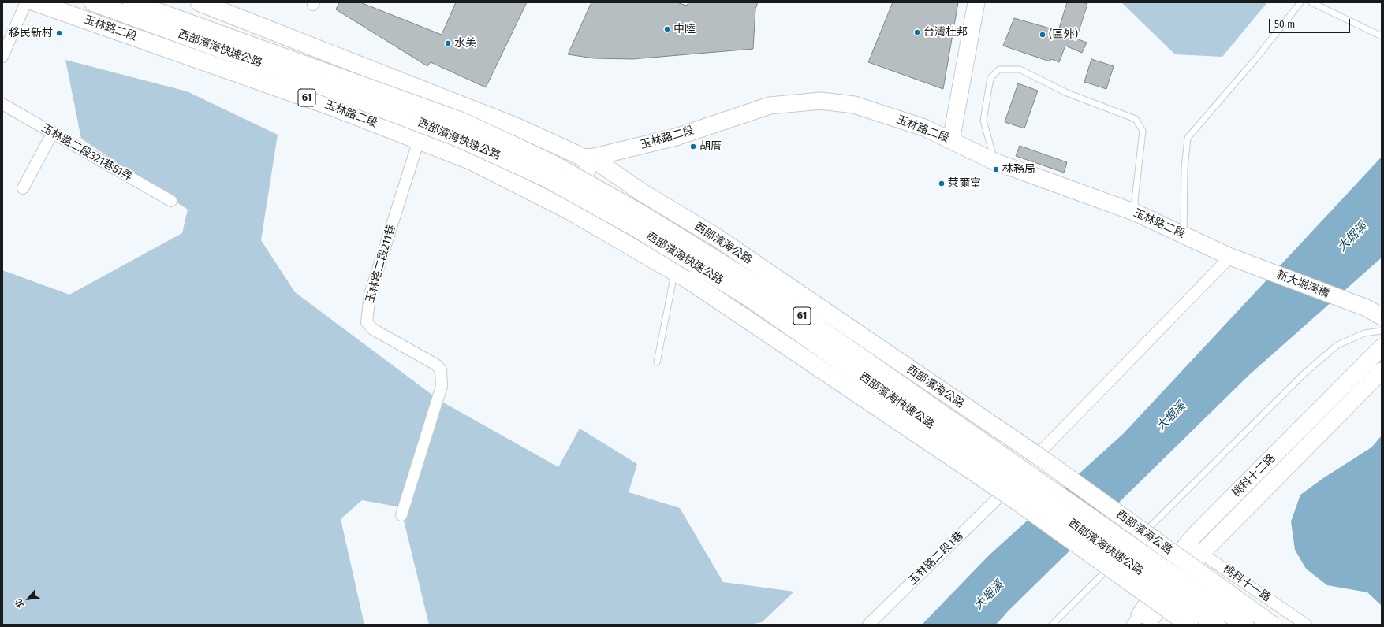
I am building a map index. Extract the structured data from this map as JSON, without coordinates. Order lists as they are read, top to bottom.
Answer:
{
  "streets": {
    "main road": [
      "玉林路二段",
      "西部濱海快速公路",
      "61",
      "西部濱海公路"
    ],
    "street": [
      "玉林路二段321巷51弄",
      "玉林路二段211巷",
      "新大堀溪橋",
      "桃科十二路",
      "玉林路二段1巷",
      "桃科十一路"
    ]
  },
  "crossings": [
    ["玉林路二段", "61"],
    ["玉林路二段", "西部濱海公路"],
    ["玉林路二段", "玉林路二段211巷"],
    ["玉林路二段", "新大堀溪橋"],
    ["61", "玉林路二段1巷"],
    ["桃科十二路", "桃科十一路"]
  ],
  "water": ["大堀溪"],
  "places": [
    "中陸",
    "台灣杜邦",
    "移民新村",
    "(區外)",
    "水美",
    "胡厝",
    "林務局",
    "萊爾富"
  ],
  "scale_bar": "50 m",
  "north": "bottom left"
}
